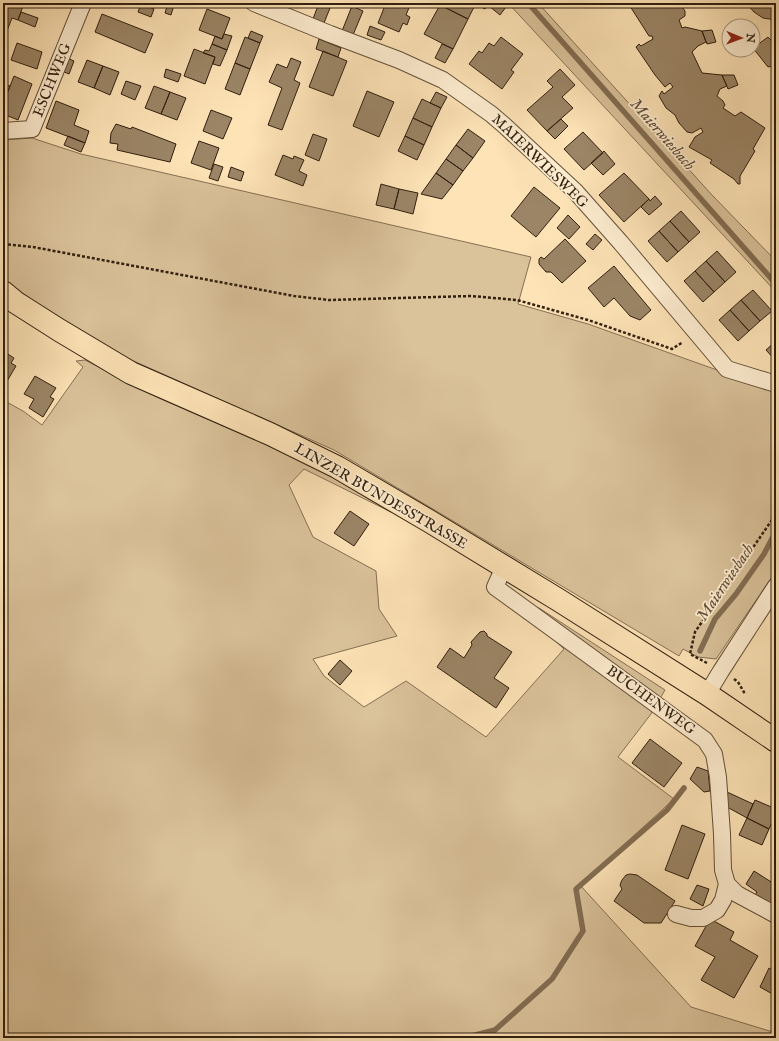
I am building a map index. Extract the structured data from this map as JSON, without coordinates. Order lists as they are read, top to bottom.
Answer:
{
  "streets": {
    "main road": ["LINZER BUNDESSTRASSE"],
    "street": ["ESCHWEG", "MAIERWIESWEG", "BUCHENWEG"]
  },
  "crossings": [
    ["LINZER BUNDESSTRASSE", "BUCHENWEG"]
  ],
  "water": ["Maierwiesbach"],
  "north": "right"
}
